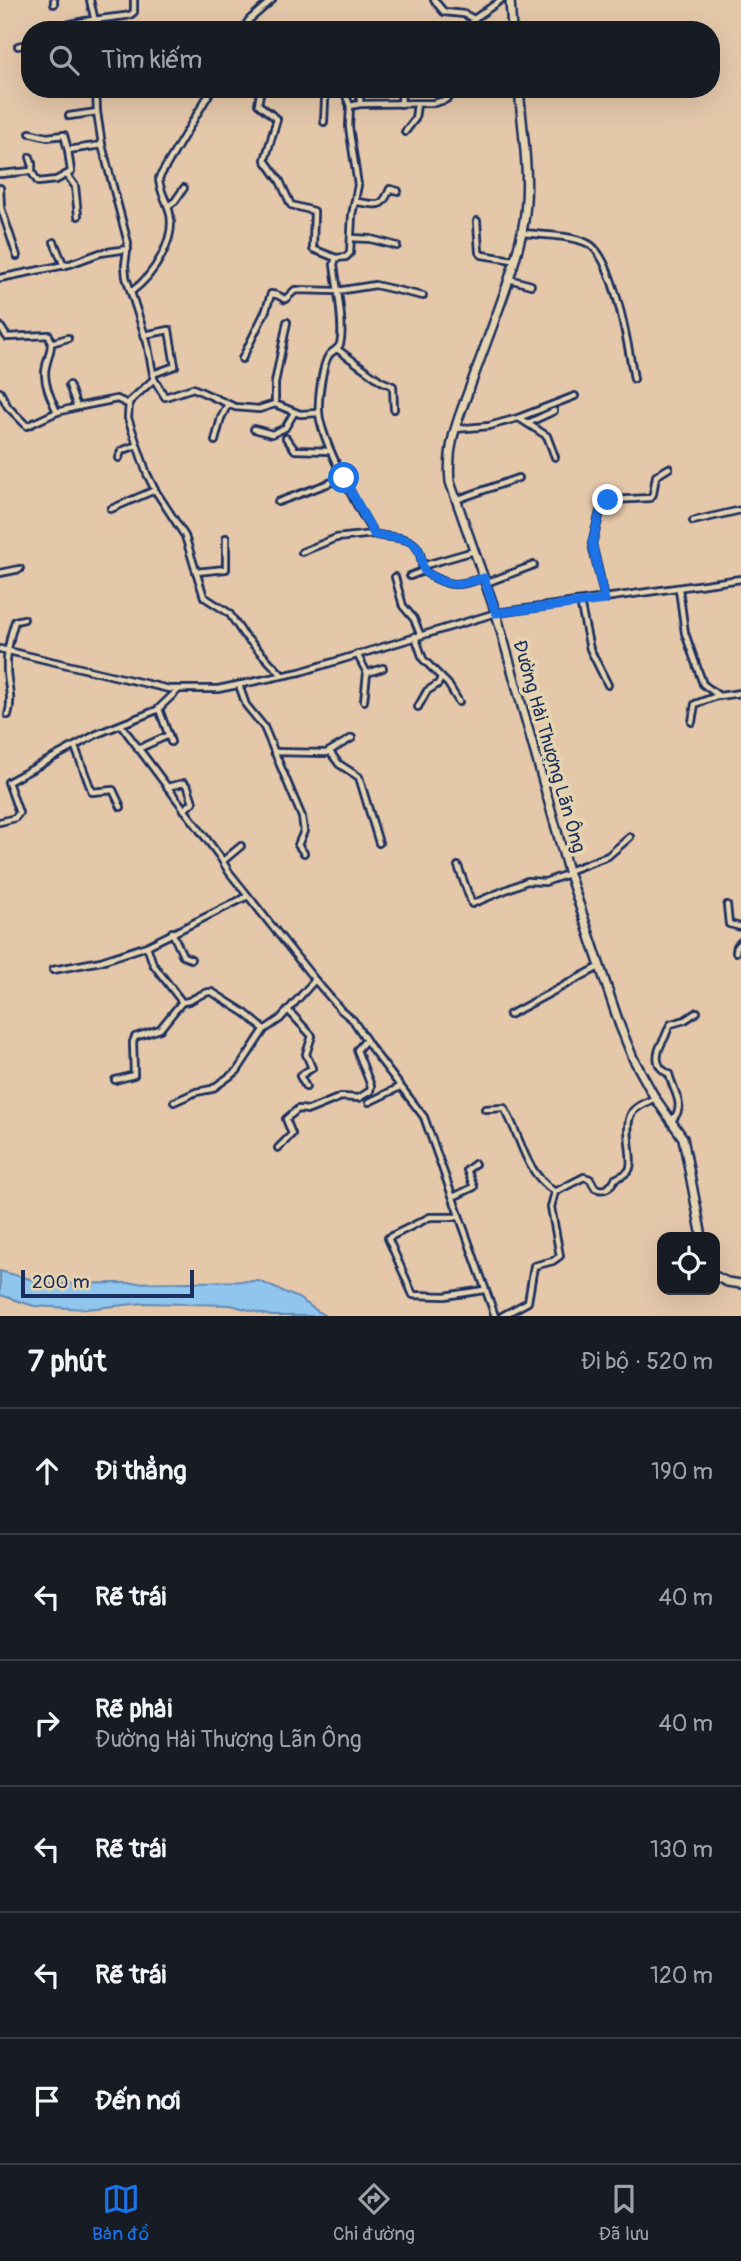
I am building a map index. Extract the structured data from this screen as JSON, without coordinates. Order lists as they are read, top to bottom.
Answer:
{
  "streets": {
    "street": ["Đường Hải Thượng Lãn Ông"]
  },
  "scale_bar": "200 m",
  "page": {
    "search": "Tìm kiếm",
    "scale": "200 m",
    "heading": ["7 phút", "Đi bộ · 520 m"],
    "list": [
      ["Đi thẳng", "190 m"],
      ["Rẽ trái", "40 m"],
      ["Rẽ phải", "Đường Hải Thượng Lãn Ông", "40 m"],
      ["Rẽ trái", "130 m"],
      ["Rẽ trái", "120 m"],
      "Đến nơi"
    ],
    "nav": ["Bản đồ", "Chỉ đường", "Đã lưu"]
  }
}
